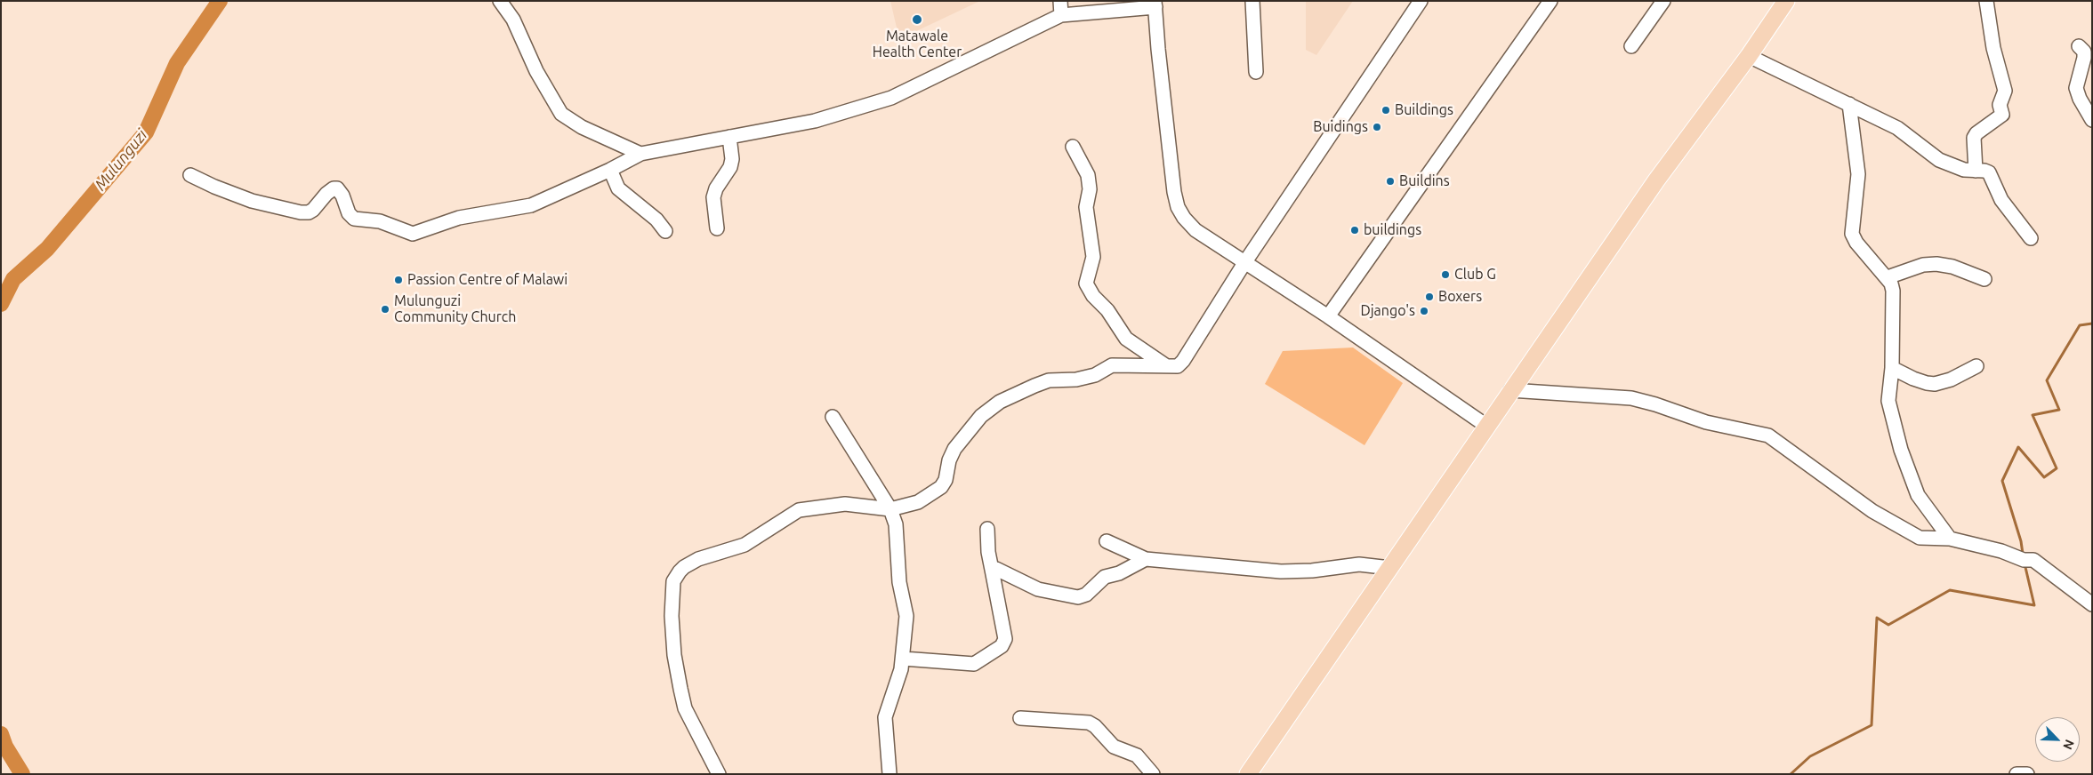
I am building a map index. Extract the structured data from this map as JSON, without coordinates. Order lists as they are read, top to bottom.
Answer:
{
  "water": ["Mulunguzi"],
  "places": [
    "Matawale Health Center",
    "Buildings",
    "Buidings",
    "Buildins",
    "buildings",
    "Club G",
    "Passion Centre of Malawi",
    "Boxers",
    "Mulunguzi Community Church",
    "Django's"
  ],
  "north": "bottom right"
}
